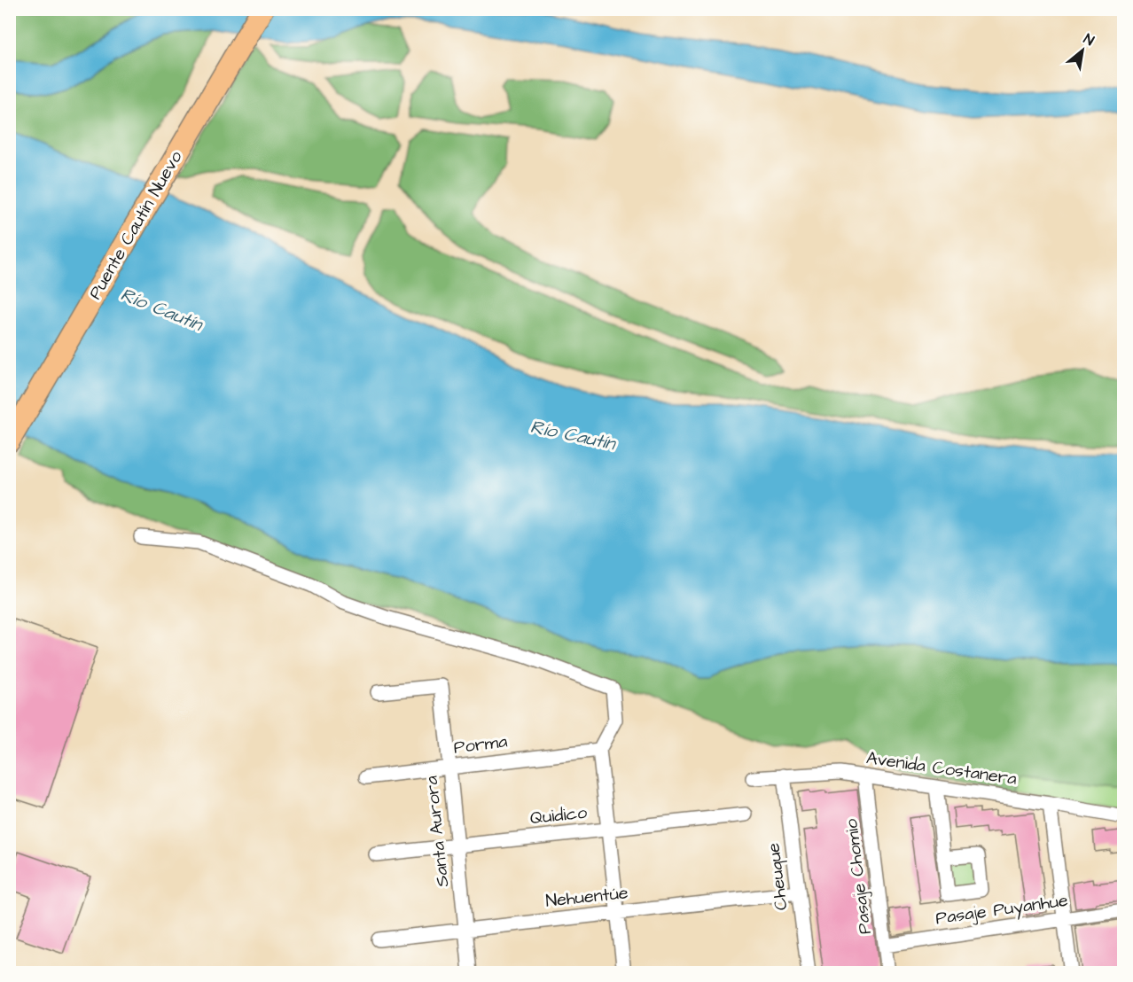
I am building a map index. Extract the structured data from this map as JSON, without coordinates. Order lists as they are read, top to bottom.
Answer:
{
  "streets": {
    "main road": ["Puente Cautín Nuevo"],
    "street": [
      "Porma",
      "Avenida Costanera",
      "Quidico",
      "Santa Aurora",
      "Cheuque",
      "Pasaje Chomio",
      "Nehuentúe",
      "Pasaje Puyanhue"
    ]
  },
  "crossings": [
    ["Porma", "Santa Aurora"],
    ["Avenida Costanera", "Cheuque"],
    ["Avenida Costanera", "Pasaje Chomio"],
    ["Quidico", "Santa Aurora"],
    ["Santa Aurora", "Nehuentúe"],
    ["Cheuque", "Nehuentúe"],
    ["Pasaje Chomio", "Pasaje Puyanhue"]
  ],
  "water": ["Río Cautín"],
  "north": "top right"
}
